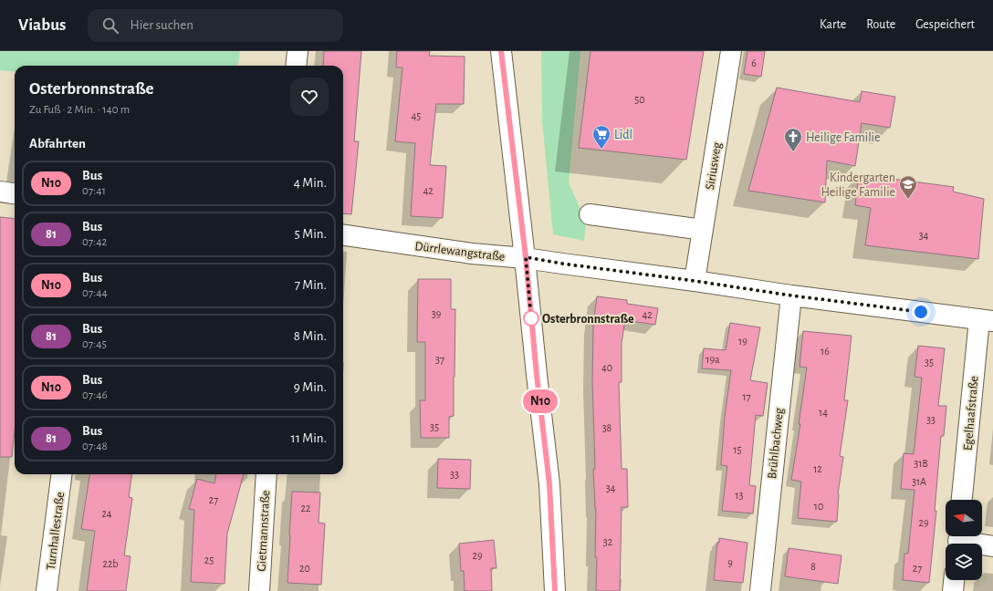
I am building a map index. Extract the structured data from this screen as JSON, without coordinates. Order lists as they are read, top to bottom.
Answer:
{
  "streets": {
    "street": [
      "Siriusweg",
      "Dürrlewangstraße",
      "Egelhaafstraße",
      "Brühlbachweg",
      "Turnhallestraße",
      "Gietmannstraße"
    ]
  },
  "crossings": [
    ["Siriusweg", "Dürrlewangstraße"],
    ["Dürrlewangstraße", "Egelhaafstraße"],
    ["Dürrlewangstraße", "Brühlbachweg"]
  ],
  "places": {
    "supermarket": ["Lidl"],
    "church": ["Heilige Familie"],
    "school or university": ["Kindergarten Heilige Familie"],
    "other": ["Osterbronnstraße"]
  },
  "lines": ["bus line N10"],
  "house_numbers": [
    "6",
    "50",
    "45",
    "42",
    "34",
    "39",
    "42",
    "19",
    "16",
    "37",
    "19a",
    "35",
    "40",
    "17",
    "14",
    "33",
    "35",
    "38",
    "15",
    "31B",
    "12",
    "33",
    "31A",
    "34",
    "13",
    "27",
    "10",
    "22",
    "24",
    "29",
    "32",
    "29",
    "25",
    "9",
    "22b",
    "8",
    "20",
    "27"
  ],
  "north": "left",
  "page": {
    "header": "Viabus",
    "search": "Hier suchen",
    "nav": ["Karte", "Route", "Gespeichert"],
    "on_map": "N10",
    "heading": [
      ["Osterbronnstraße", "Zu Fuß · 2 Min. · 140 m"],
      "Abfahrten"
    ],
    "list": [
      {
        "mark": "N10",
        "name": "Bus",
        "note": "07:41",
        "value": "4 Min."
      },
      {
        "mark": "81",
        "name": "Bus",
        "note": "07:42",
        "value": "5 Min."
      },
      {
        "mark": "N10",
        "name": "Bus",
        "note": "07:44",
        "value": "7 Min."
      },
      {
        "mark": "81",
        "name": "Bus",
        "note": "07:45",
        "value": "8 Min."
      },
      {
        "mark": "N10",
        "name": "Bus",
        "note": "07:46",
        "value": "9 Min."
      },
      {
        "mark": "81",
        "name": "Bus",
        "note": "07:48",
        "value": "11 Min."
      }
    ]
  }
}
